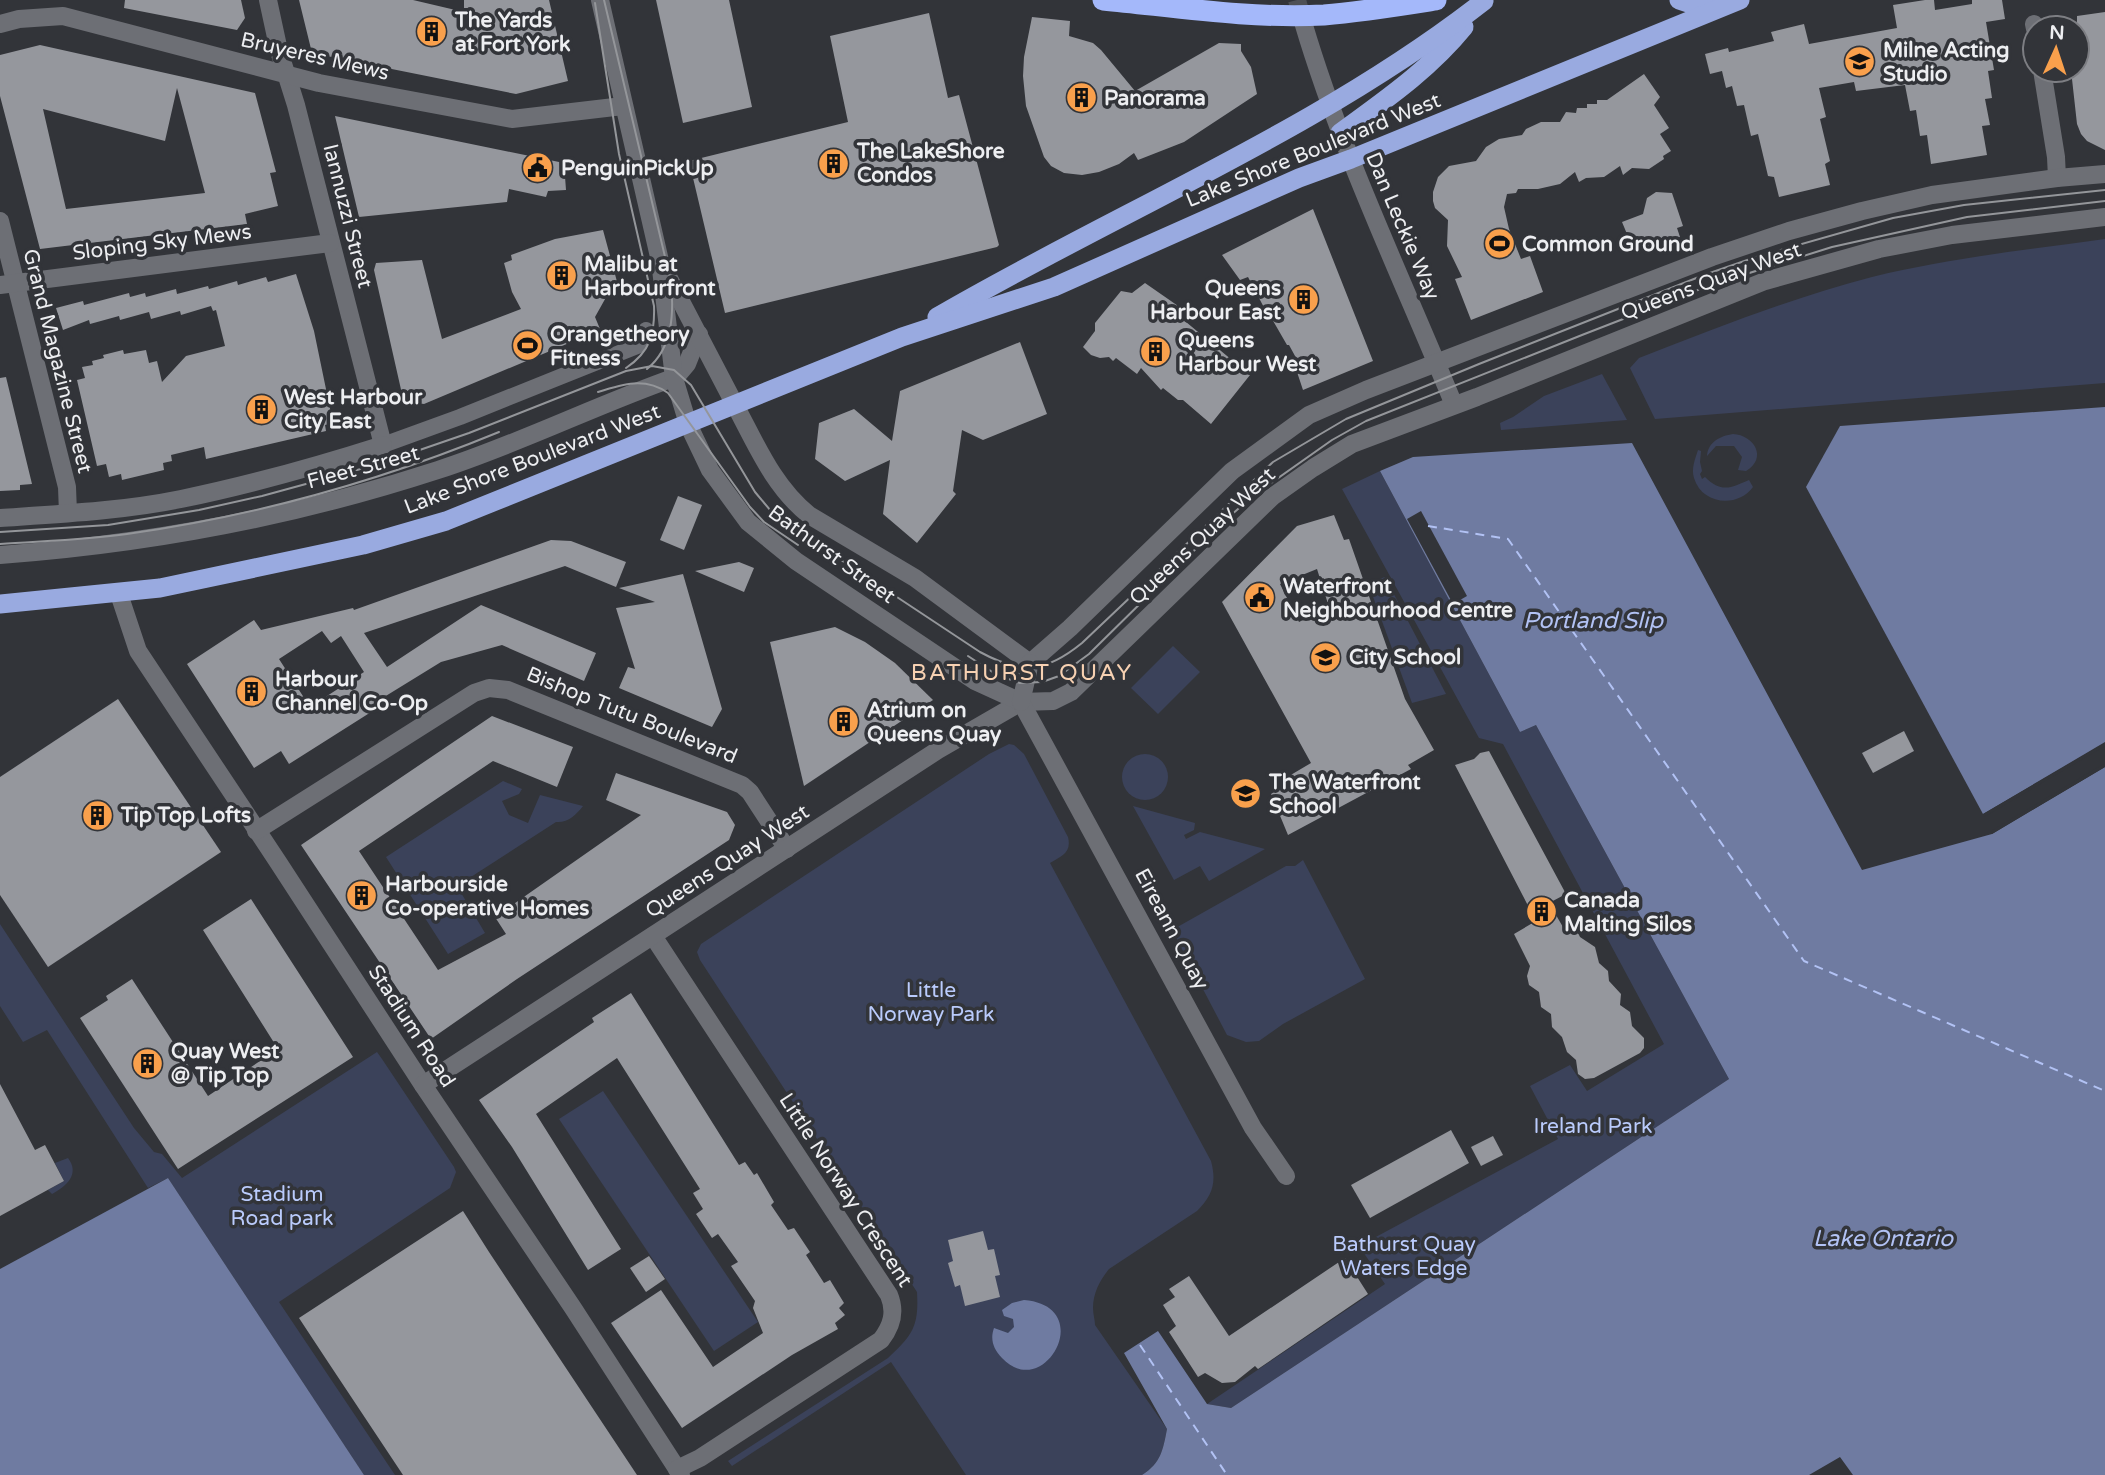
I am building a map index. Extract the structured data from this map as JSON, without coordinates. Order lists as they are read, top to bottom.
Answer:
{
  "streets": {
    "highway": ["Lake Shore Boulevard West"],
    "street": [
      "Bruyeres Mews",
      "Iannuzzi Street",
      "Dan Leckie Way",
      "Sloping Sky Mews",
      "Queens Quay West",
      "Grand Magazine Street",
      "Fleet Street",
      "Bathurst Street",
      "Bishop Tutu Boulevard",
      "Eireann Quay",
      "Stadium Road",
      "Little Norway Crescent"
    ]
  },
  "crossings": [
    ["Bruyeres Mews", "Iannuzzi Street"],
    ["Bruyeres Mews", "Bathurst Street"],
    ["Lake Shore Boulevard West", "Dan Leckie Way"],
    ["Lake Shore Boulevard West", "Bathurst Street"],
    ["Lake Shore Boulevard West", "Stadium Road"],
    ["Iannuzzi Street", "Sloping Sky Mews"],
    ["Iannuzzi Street", "Fleet Street"],
    ["Dan Leckie Way", "Queens Quay West"],
    ["Sloping Sky Mews", "Grand Magazine Street"],
    ["Queens Quay West", "Bathurst Street"],
    ["Queens Quay West", "Bishop Tutu Boulevard"],
    ["Queens Quay West", "Eireann Quay"],
    ["Queens Quay West", "Stadium Road"],
    ["Queens Quay West", "Little Norway Crescent"],
    ["Grand Magazine Street", "Fleet Street"],
    ["Fleet Street", "Bathurst Street"],
    ["Bathurst Street", "Eireann Quay"],
    ["Bishop Tutu Boulevard", "Stadium Road"],
    ["Stadium Road", "Little Norway Crescent"]
  ],
  "districts": ["BATHURST QUAY"],
  "water": ["Portland Slip", "Lake Ontario"],
  "parks": [
    "Little Norway Park",
    "Ireland Park",
    "Stadium Road park",
    "Bathurst Quay Waters Edge"
  ],
  "places": {
    "building": [
      "The Yards at Fort York",
      "Panorama",
      "The LakeShore Condos",
      "Malibu at Harbourfront",
      "Queens Harbour East",
      "Queens Harbour West",
      "West Harbour City East",
      "Harbour Channel Co-Op",
      "Atrium on Queens Quay",
      "Tip Top Lofts",
      "Harbourside Co-operative Homes",
      "Canada Malting Silos",
      "Quay West @ Tip Top"
    ],
    "school or university": ["Milne Acting Studio", "City School", "The Waterfront School"],
    "public building": ["PenguinPickUp", "Waterfront Neighbourhood Centre"],
    "sports": ["Common Ground", "Orangetheory Fitness"]
  },
  "north": "top"
}
